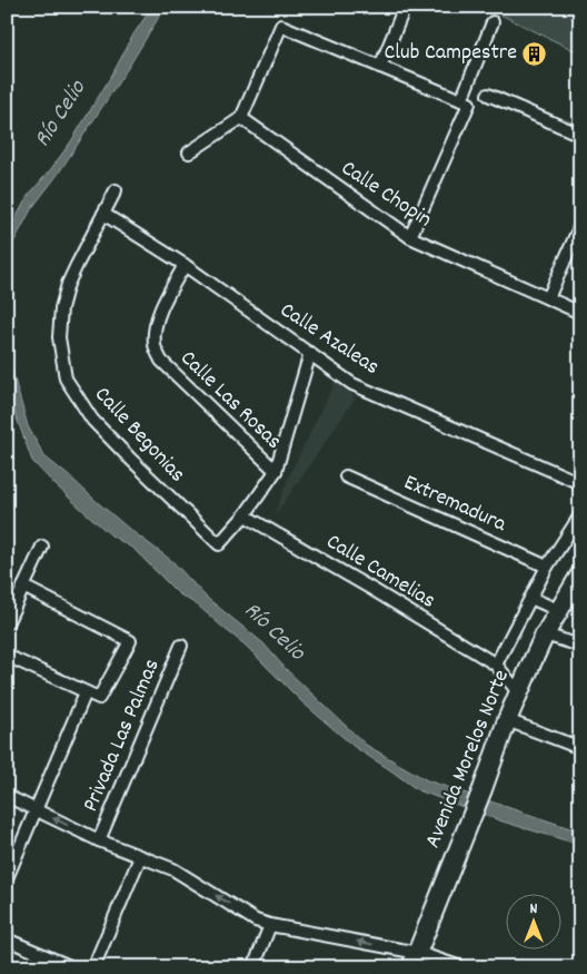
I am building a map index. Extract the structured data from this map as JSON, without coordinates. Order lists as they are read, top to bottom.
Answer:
{
  "streets": {
    "main road": ["Avenida Morelos Norte"],
    "street": [
      "Calle Chopin",
      "Calle Azaleas",
      "Calle Las Rosas",
      "Calle Begonias",
      "Extremadura",
      "Calle Camelias",
      "Privada Las Palmas"
    ]
  },
  "crossings": [
    ["Calle Azaleas", "Calle Las Rosas"],
    ["Calle Azaleas", "Calle Begonias"],
    ["Calle Begonias", "Calle Camelias"],
    ["Extremadura", "Avenida Morelos Norte"],
    ["Calle Camelias", "Avenida Morelos Norte"]
  ],
  "water": ["Río Celio"],
  "places": {
    "building": ["Club Campestre"]
  },
  "north": "top"
}
